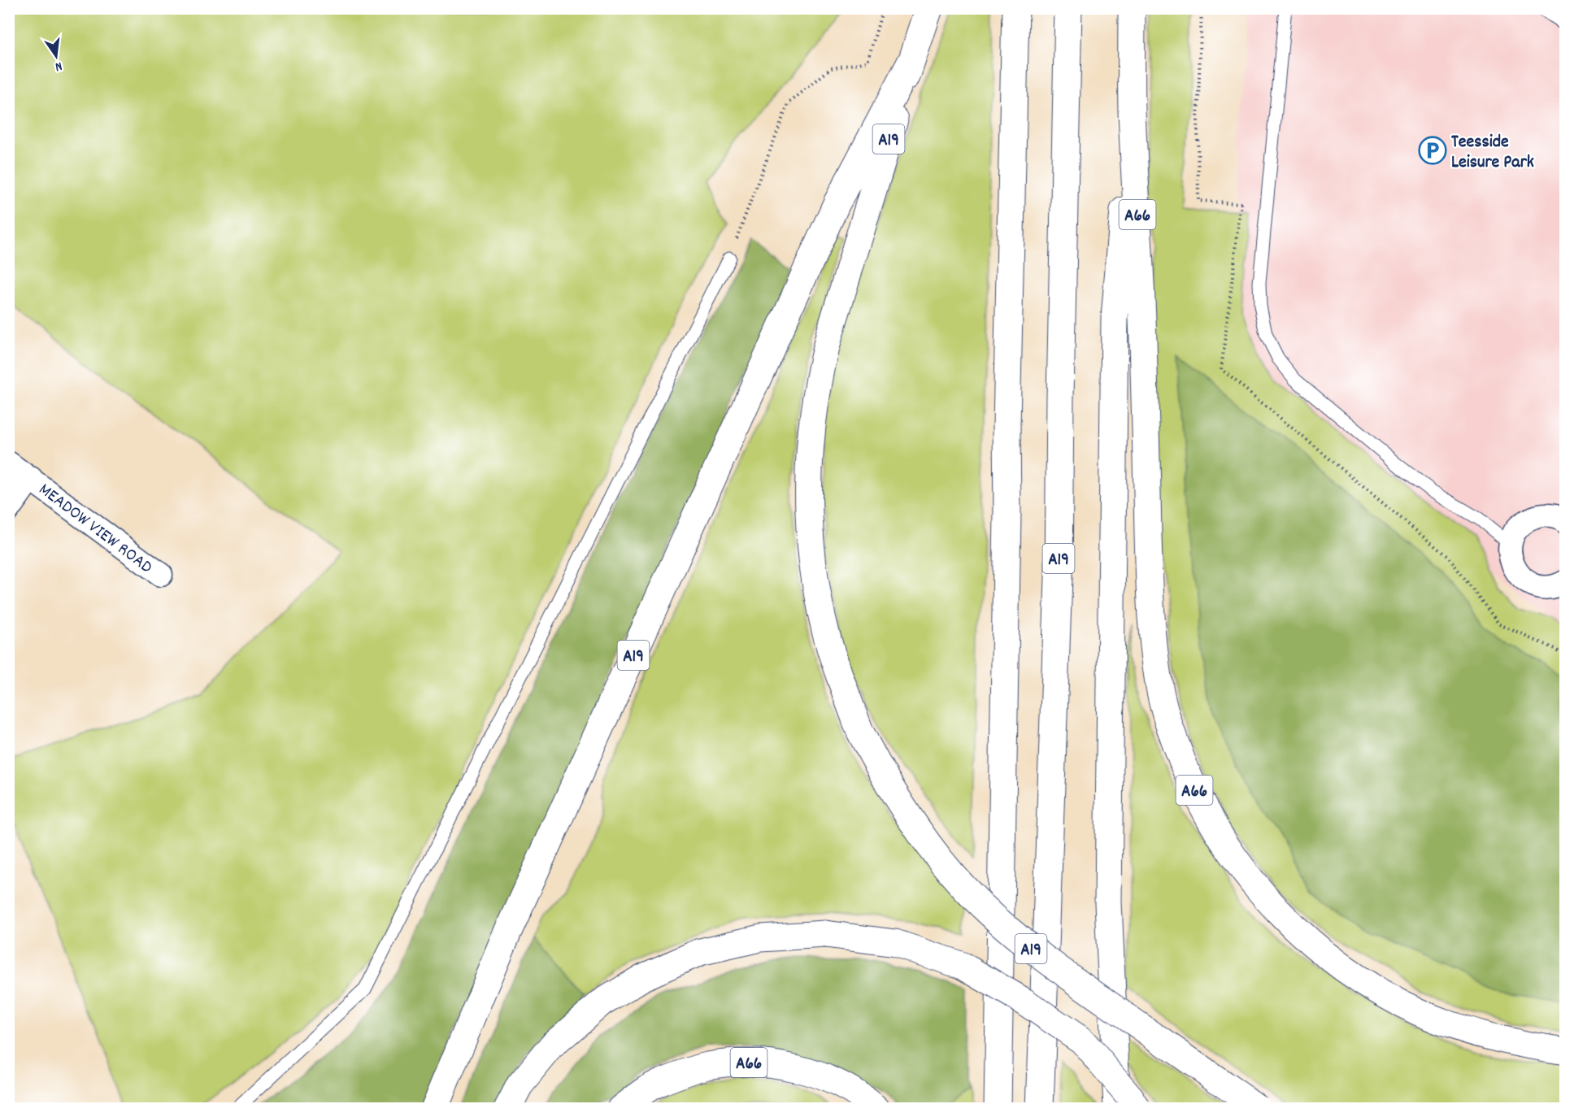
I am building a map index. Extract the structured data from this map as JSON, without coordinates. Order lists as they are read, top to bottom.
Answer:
{
  "streets": {
    "highway": ["A19", "A66"],
    "street": ["MEADOW VIEW ROAD"]
  },
  "places": {
    "parking": ["Teesside Leisure Park"]
  },
  "north": "bottom"
}
